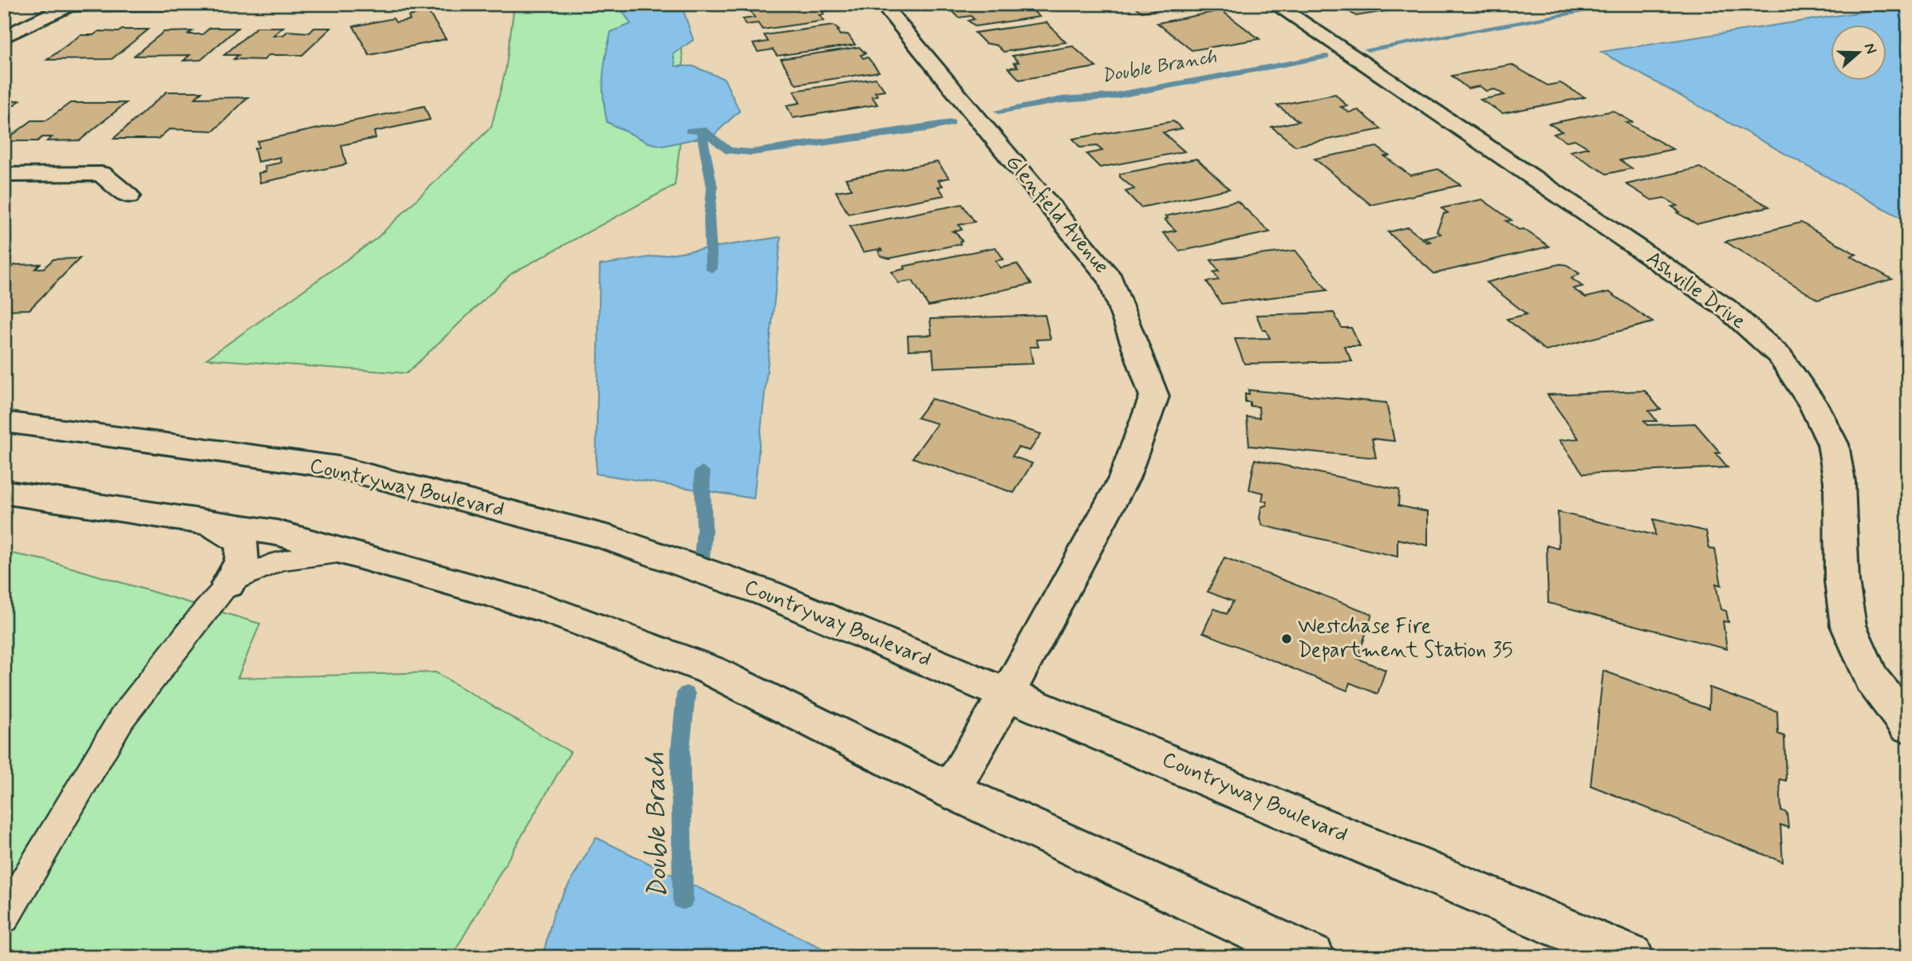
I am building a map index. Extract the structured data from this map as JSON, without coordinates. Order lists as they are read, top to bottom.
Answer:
{
  "streets": {
    "street": ["Glenfield Avenue", "Ashville Drive", "Countryway Boulevard"]
  },
  "crossings": [
    ["Glenfield Avenue", "Countryway Boulevard"]
  ],
  "water": ["Double Branch", "Double Brach"],
  "places": ["Westchase Fire Department Station 35"],
  "north": "right"
}
